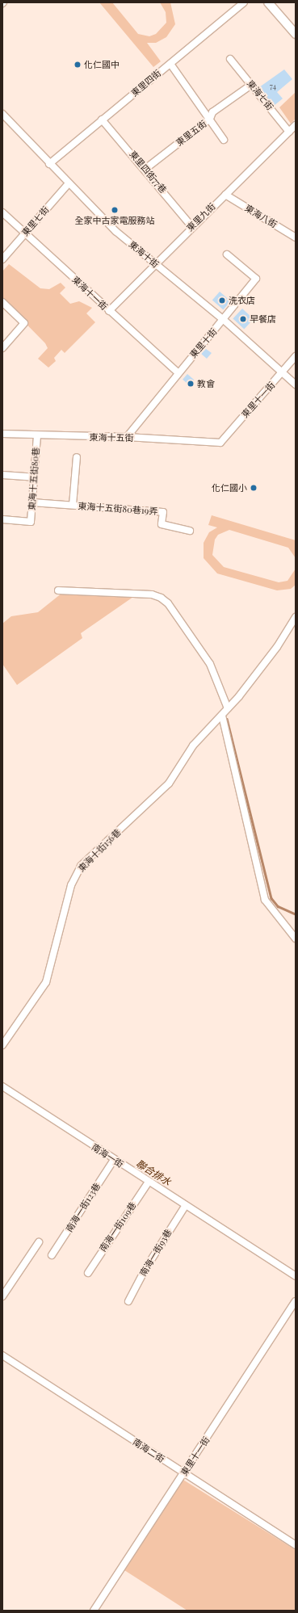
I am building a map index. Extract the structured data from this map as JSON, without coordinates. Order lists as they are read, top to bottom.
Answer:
{
  "streets": {
    "street": [
      "東里四街",
      "東海七街",
      "東里五街",
      "東里四街77巷",
      "東海八街",
      "東里九街",
      "東里七街",
      "東海十街",
      "東海十一街",
      "東里十街",
      "東里十一街",
      "東海十五街",
      "東海十五街80巷",
      "東海十五街80巷19弄",
      "東海十街156巷",
      "南海一街",
      "南海一街123巷",
      "南海一街109巷",
      "南海一街93巷",
      "南海二街"
    ]
  },
  "crossings": [
    ["東里四街", "東里四街77巷"],
    ["東里四街", "東海十街"],
    ["東海七街", "東里五街"],
    ["東海七街", "東里九街"],
    ["東里五街", "東里四街77巷"],
    ["東里四街77巷", "東里九街"],
    ["東海八街", "東里九街"],
    ["東里九街", "東海十街"],
    ["東里九街", "東海十一街"],
    ["東里七街", "東海十街"],
    ["東里七街", "東海十一街"],
    ["東海十街", "東里十街"],
    ["東海十街", "東里十一街"],
    ["東海十一街", "東里十街"],
    ["東里十街", "東海十五街"],
    ["東里十一街", "東海十五街"],
    ["東里十一街", "南海二街"],
    ["東海十五街", "東海十五街80巷"],
    ["東海十五街80巷", "東海十五街80巷19弄"],
    ["南海一街", "南海一街123巷"],
    ["南海一街", "南海一街109巷"],
    ["南海一街", "南海一街93巷"]
  ],
  "water": ["聯合排水"],
  "places": [
    "化仁國中",
    "全家中古家電服務站",
    "洗衣店",
    "早餐店",
    "教會",
    "化仁國小"
  ],
  "house_numbers": ["74"]
}
